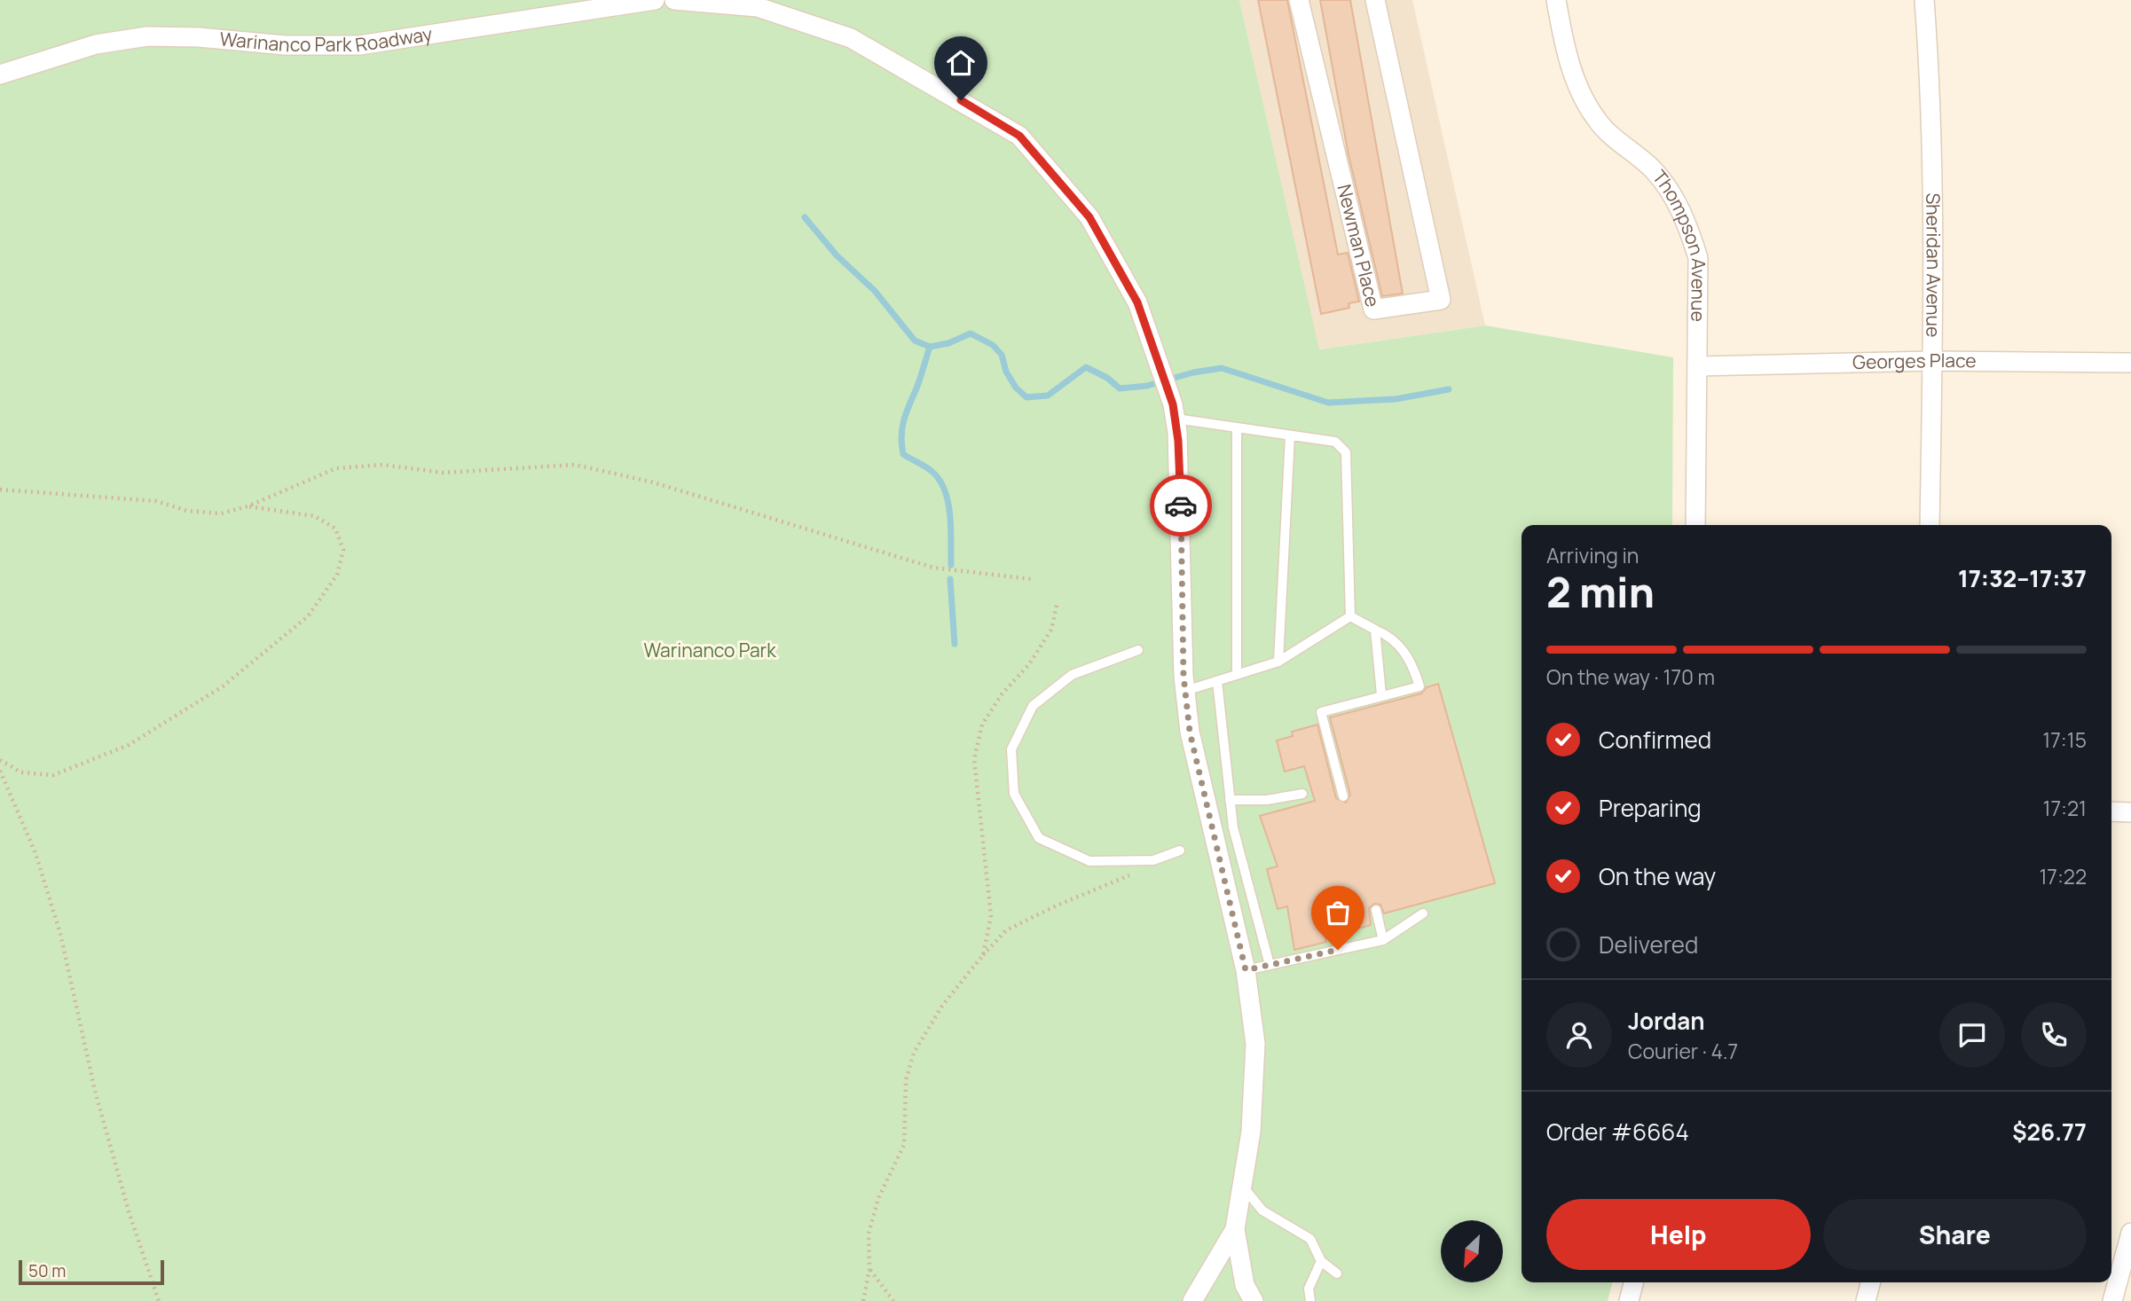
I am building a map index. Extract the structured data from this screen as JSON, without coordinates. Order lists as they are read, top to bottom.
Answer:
{
  "streets": {
    "street": [
      "Warinanco Park Roadway",
      "Newman Place",
      "Thompson Avenue",
      "Sheridan Avenue",
      "Georges Place"
    ]
  },
  "crossings": [
    ["Thompson Avenue", "Georges Place"],
    ["Sheridan Avenue", "Georges Place"]
  ],
  "parks": ["Warinanco Park"],
  "scale_bar": "50 m",
  "north": "bottom left",
  "page": {
    "heading": ["2 min", "Arriving in", "17:32–17:37"],
    "panel": [
      "Jordan",
      "Courier · 4.7",
      "Order #6664",
      "$26.77"
    ],
    "bar": "On the way · 170 m",
    "list": [
      ["Confirmed", "17:15"],
      ["Preparing", "17:21"],
      ["On the way", "17:22"],
      "Delivered"
    ],
    "buttons": ["Help", "Share"],
    "scale": "50 m"
  }
}
